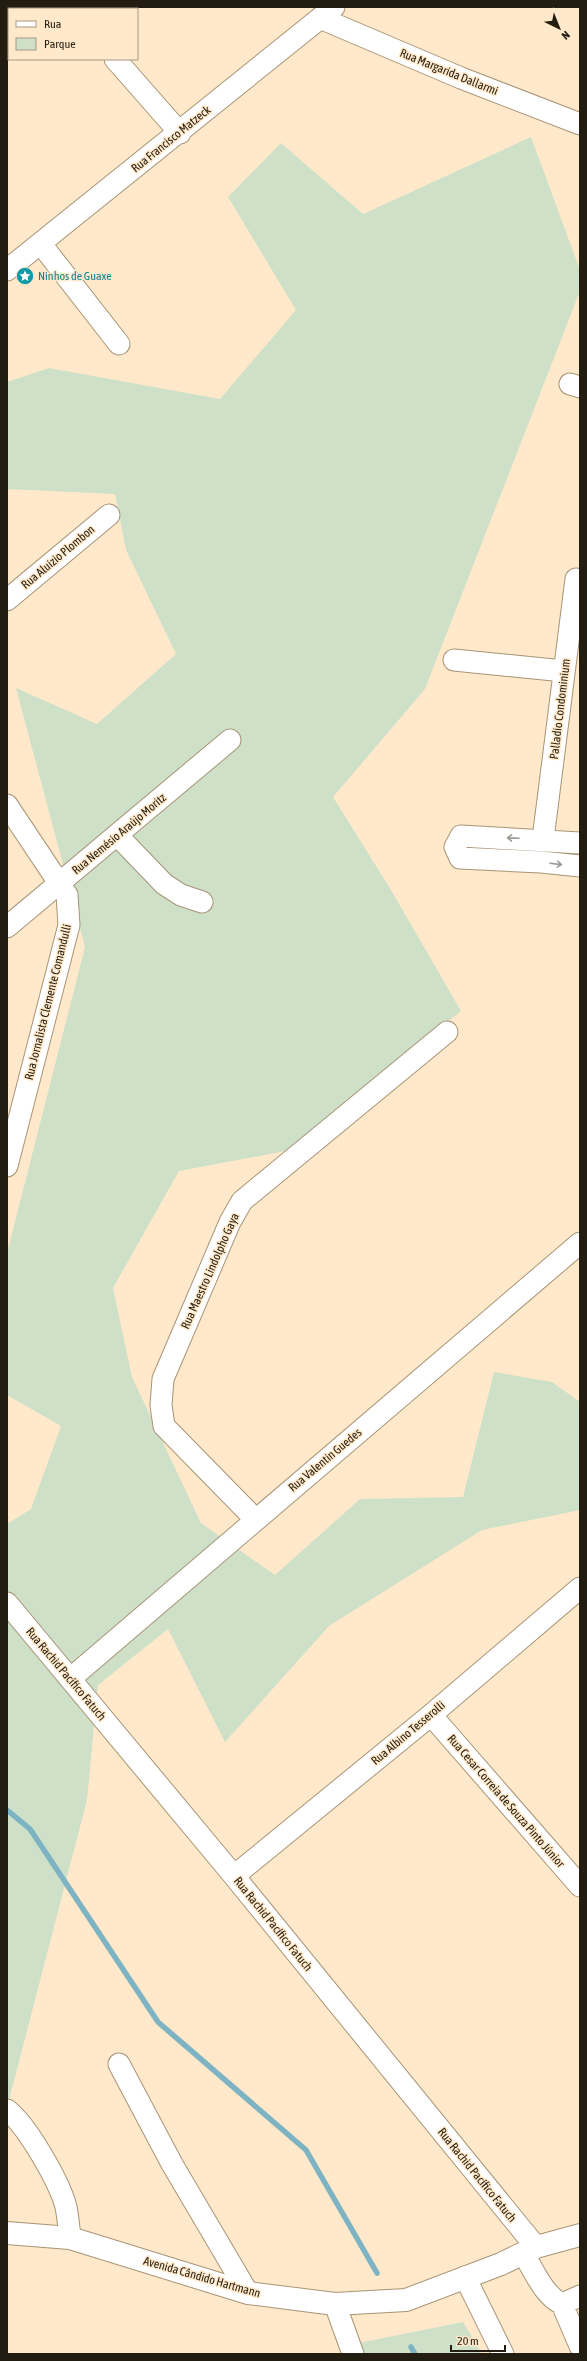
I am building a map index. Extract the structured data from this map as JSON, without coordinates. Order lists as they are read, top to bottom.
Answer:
{
  "streets": {
    "main road": ["Avenida Cândido Hartmann"],
    "street": [
      "Rua Margarida Dallarmi",
      "Rua Francisco Matzeck",
      "Rua Aluizio Plombon",
      "Palladio Condominium",
      "Rua Nemésio Araújo Moritz",
      "Rua Jornalista Clemente Comandulli",
      "Rua Maestro Lindolpho Gaya",
      "Rua Valentin Guedes",
      "Rua Rachid Pacífico Fatuch",
      "Rua Albino Tesserolli",
      "Rua Cesar Correia de Souza Pinto Júnior"
    ]
  },
  "crossings": [
    ["Rua Margarida Dallarmi", "Rua Francisco Matzeck"],
    ["Rua Nemésio Araújo Moritz", "Rua Jornalista Clemente Comandulli"],
    ["Rua Maestro Lindolpho Gaya", "Rua Valentin Guedes"],
    ["Rua Valentin Guedes", "Rua Rachid Pacífico Fatuch"],
    ["Rua Rachid Pacífico Fatuch", "Rua Albino Tesserolli"],
    ["Rua Rachid Pacífico Fatuch", "Avenida Cândido Hartmann"],
    ["Rua Albino Tesserolli", "Rua Cesar Correia de Souza Pinto Júnior"]
  ],
  "places": {
    "place": ["Ninhos de Guaxe"]
  },
  "legend": ["Rua", "Parque"],
  "scale_bar": "20 m",
  "north": "bottom right"
}
